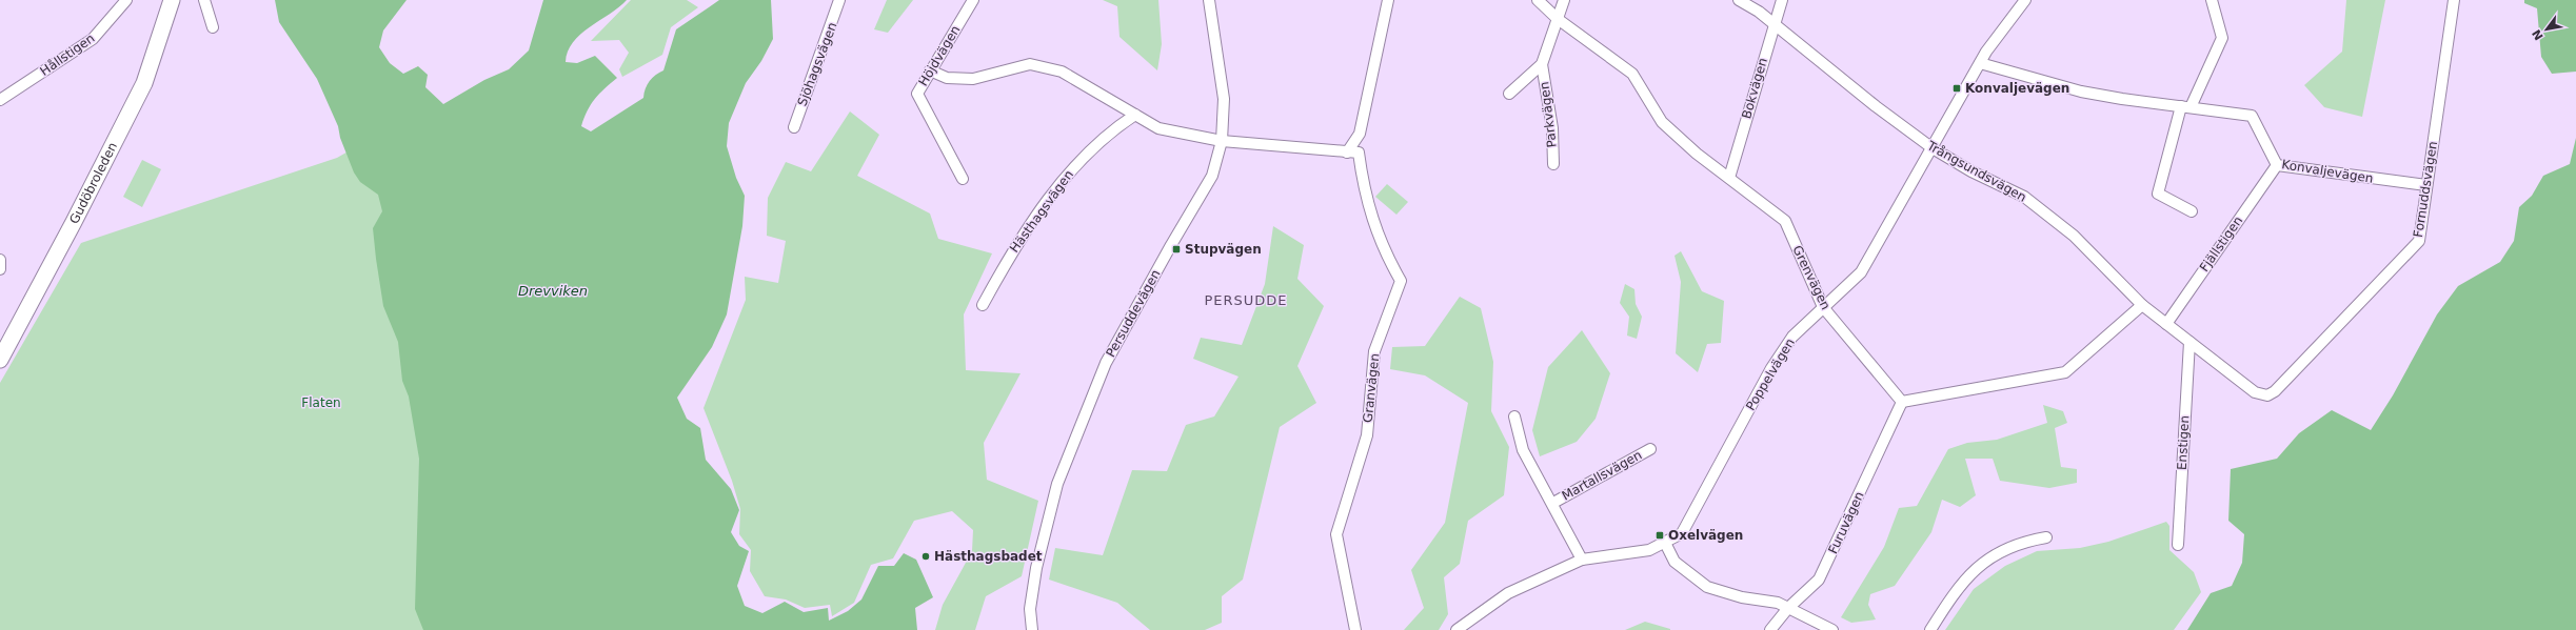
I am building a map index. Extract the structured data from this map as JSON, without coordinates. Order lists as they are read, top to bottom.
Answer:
{
  "streets": {
    "main road": ["Gudöbroleden"],
    "street": [
      "Hållstigen",
      "Höjdvägen",
      "Sjöhagsvägen",
      "Bokvägen",
      "Parkvägen",
      "Trångsundsvägen",
      "Konvaljevägen",
      "Fornuddsvägen",
      "Hästhagsvägen",
      "Fjällstigen",
      "Grenvägen",
      "Persuddevägen",
      "Poppelvägen",
      "Granvägen",
      "Enstigen",
      "Martallsvägen",
      "Furuvägen"
    ]
  },
  "crossings": [
    ["Bokvägen", "Trångsundsvägen"],
    ["Bokvägen", "Grenvägen"],
    ["Parkvägen", "Grenvägen"],
    ["Trångsundsvägen", "Fornuddsvägen"],
    ["Trångsundsvägen", "Fjällstigen"],
    ["Trångsundsvägen", "Poppelvägen"],
    ["Trångsundsvägen", "Enstigen"],
    ["Konvaljevägen", "Fornuddsvägen"],
    ["Konvaljevägen", "Fjällstigen"],
    ["Konvaljevägen", "Poppelvägen"],
    ["Grenvägen", "Poppelvägen"],
    ["Grenvägen", "Furuvägen"],
    ["Poppelvägen", "Martallsvägen"]
  ],
  "districts": ["PERSUDDE"],
  "water": ["Drevviken"],
  "parks": ["Flaten"],
  "places": {
    "transit": ["Konvaljevägen", "Stupvägen", "Oxelvägen"],
    "other": ["Hästhagsbadet"]
  },
  "north": "bottom left"
}
